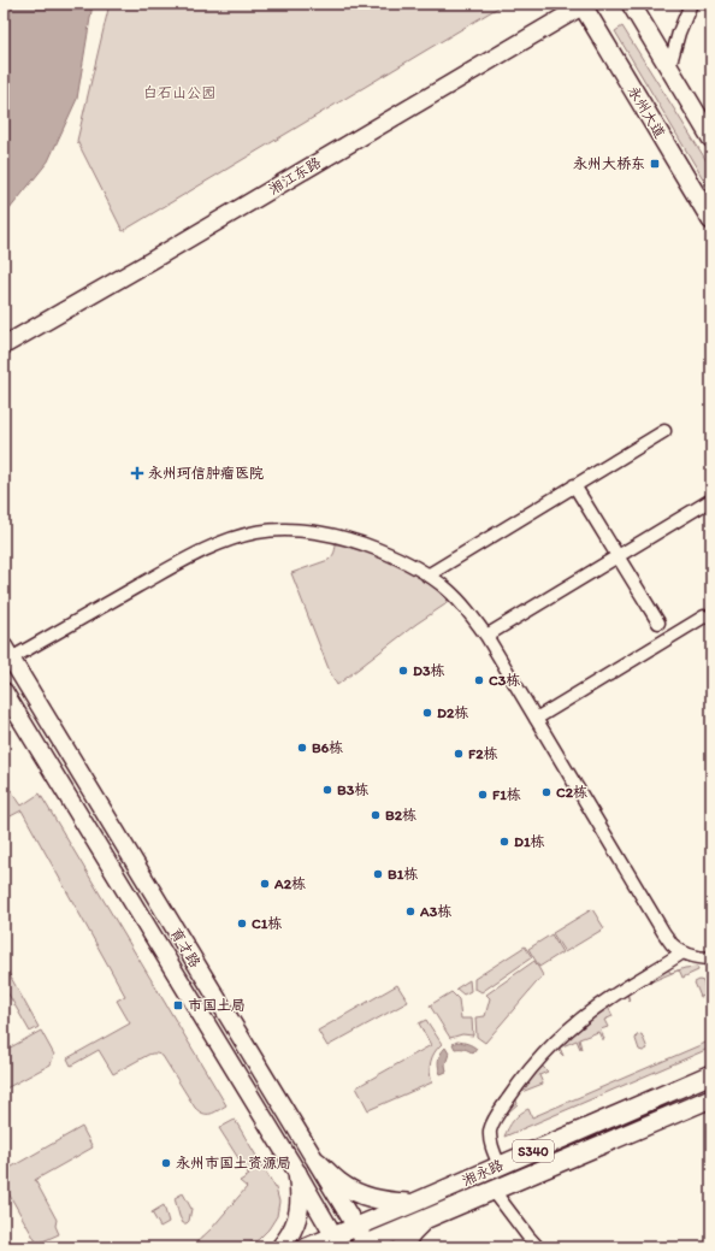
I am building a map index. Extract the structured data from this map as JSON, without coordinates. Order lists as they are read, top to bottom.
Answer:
{
  "streets": {
    "main road": [
      "永州大道",
      "湘江东路",
      "育才路",
      "S340",
      "湘永路"
    ]
  },
  "crossings": [
    ["永州大道", "湘江东路"],
    ["育才路", "湘永路"]
  ],
  "parks": ["白石山公园"],
  "places": {
    "transit": ["永州大桥东", "市国土局"],
    "health": ["永州珂信肿瘤医院"],
    "other": [
      "D3栋",
      "C3栋",
      "D2栋",
      "B6栋",
      "F2栋",
      "B3栋",
      "C2栋",
      "F1栋",
      "B2栋",
      "D1栋",
      "B1栋",
      "A2栋",
      "A3栋",
      "C1栋",
      "永州市国土资源局"
    ]
  }
}
